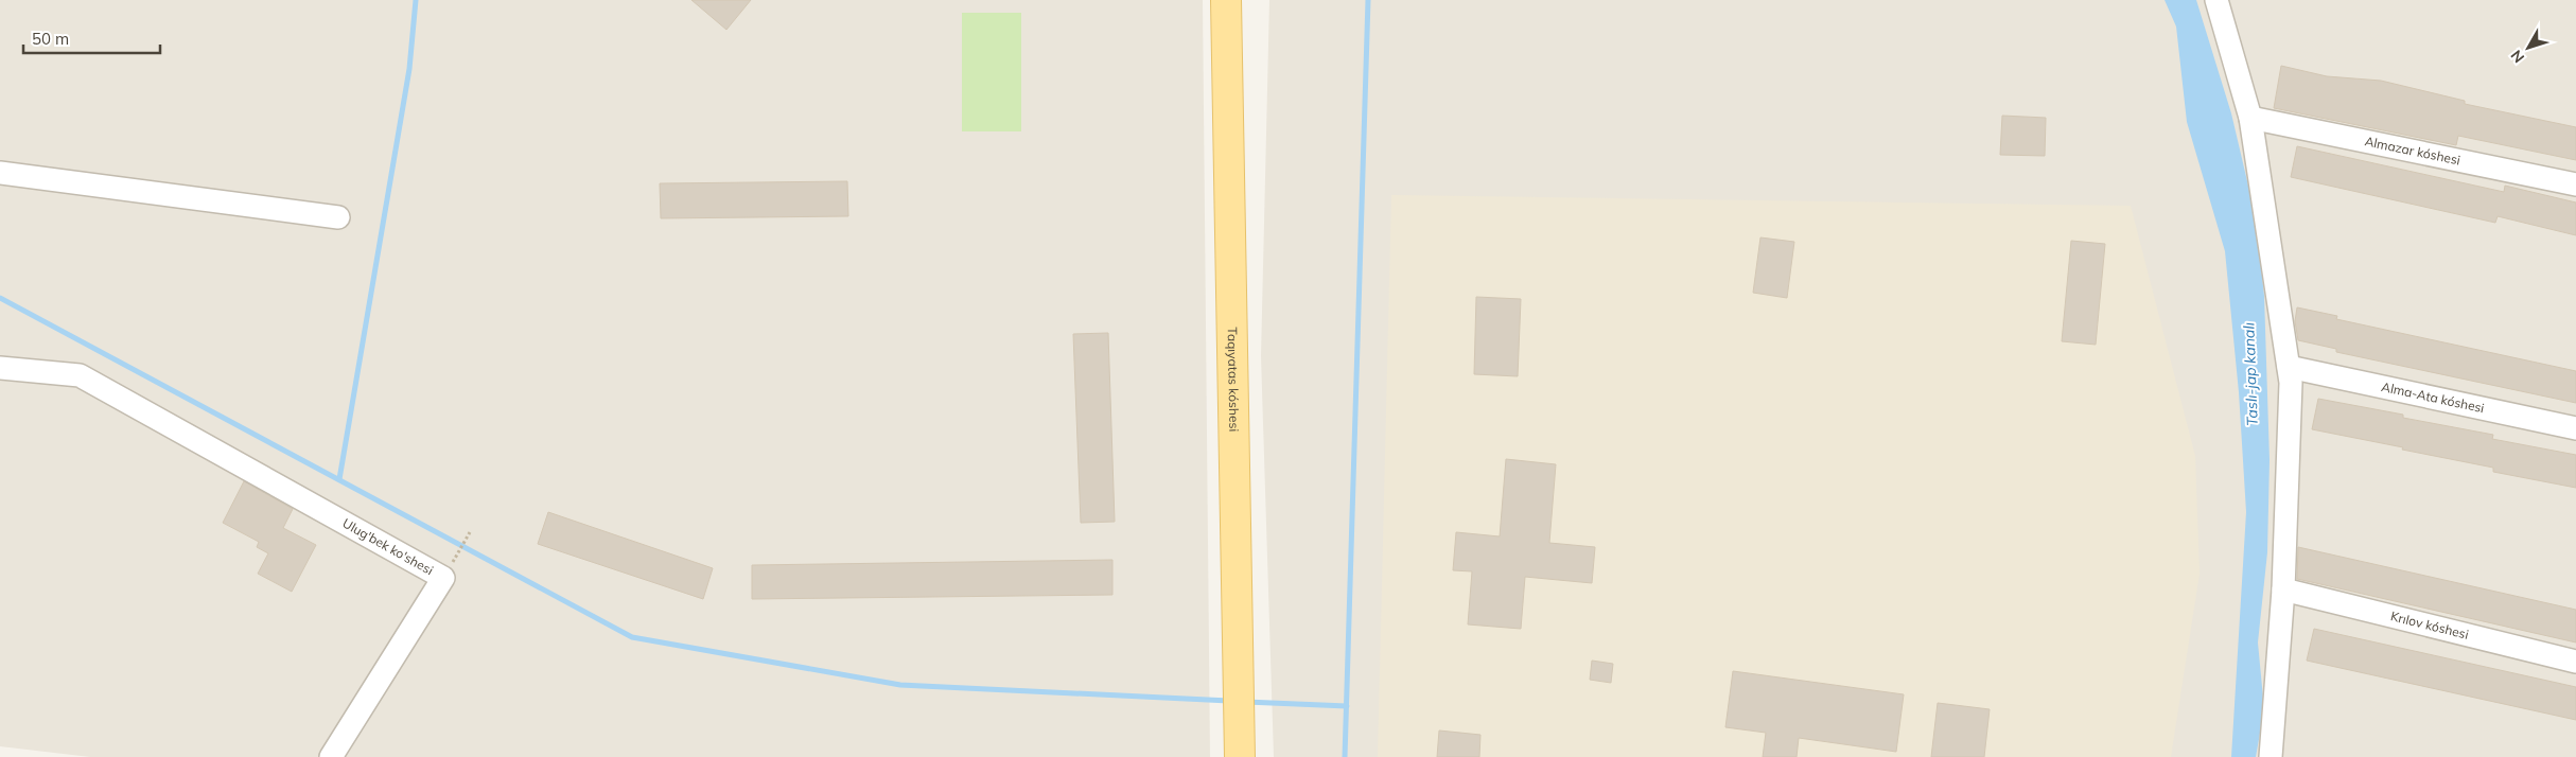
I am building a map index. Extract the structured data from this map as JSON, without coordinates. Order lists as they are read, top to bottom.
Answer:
{
  "streets": {
    "main road": ["Taqıyatas kóshesi"],
    "street": [
      "Almazar kóshesi",
      "Alma-Ata kóshesi",
      "Ulug'bek ko'shesi",
      "Krılov kóshesi"
    ]
  },
  "water": ["Taslı-jap kanalı"],
  "scale_bar": "50 m",
  "north": "bottom left"
}
